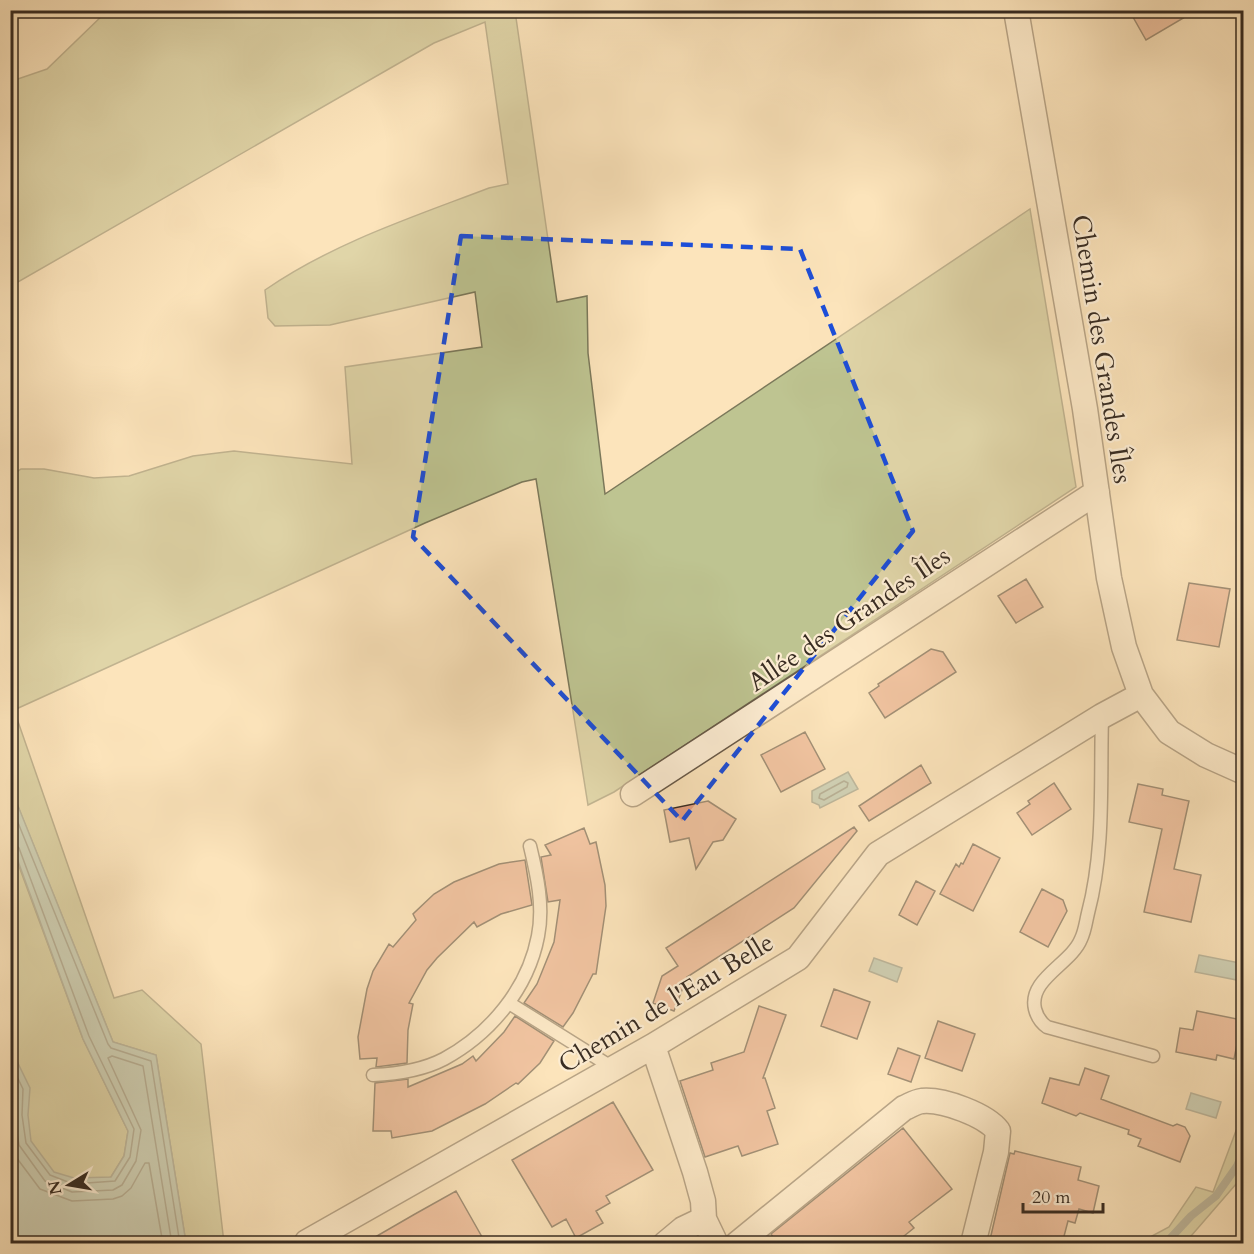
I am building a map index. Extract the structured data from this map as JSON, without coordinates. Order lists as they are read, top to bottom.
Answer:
{
  "streets": {
    "street": ["Chemin des Grandes Îles", "Allée des Grandes Îles", "Chemin de l'Eau Belle"]
  },
  "crossings": [
    ["Chemin des Grandes Îles", "Allée des Grandes Îles"],
    ["Chemin des Grandes Îles", "Chemin de l'Eau Belle"]
  ],
  "scale_bar": "20 m",
  "north": "left"
}
